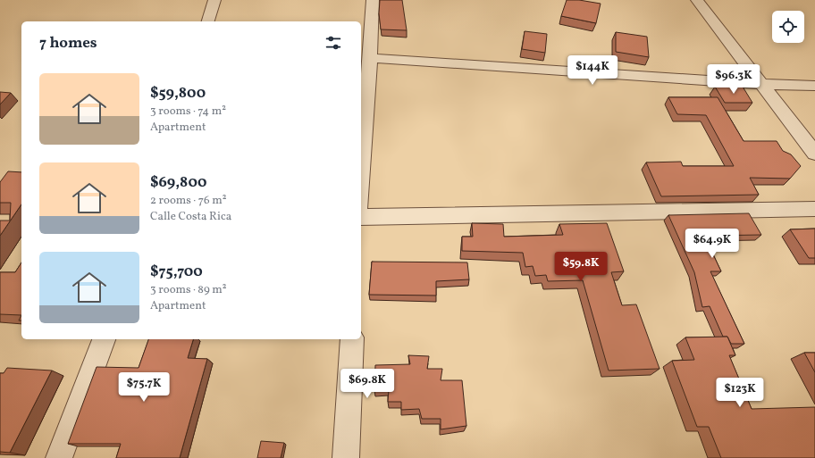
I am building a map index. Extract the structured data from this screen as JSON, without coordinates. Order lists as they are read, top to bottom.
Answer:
{
  "page": {
    "heading": "7 homes",
    "price": [
      "$144K",
      "$96.3K",
      "$64.9K",
      "$59.8K",
      "$69.8K",
      "$75.7K",
      "$123K"
    ],
    "list": [
      {
        "name": "$59,800",
        "note": "3 rooms · 74 m² · Apartment"
      },
      {
        "name": "$69,800",
        "note": "2 rooms · 76 m² · Calle Costa Rica"
      },
      {
        "name": "$75,700",
        "note": "3 rooms · 89 m² · Apartment"
      }
    ]
  }
}
